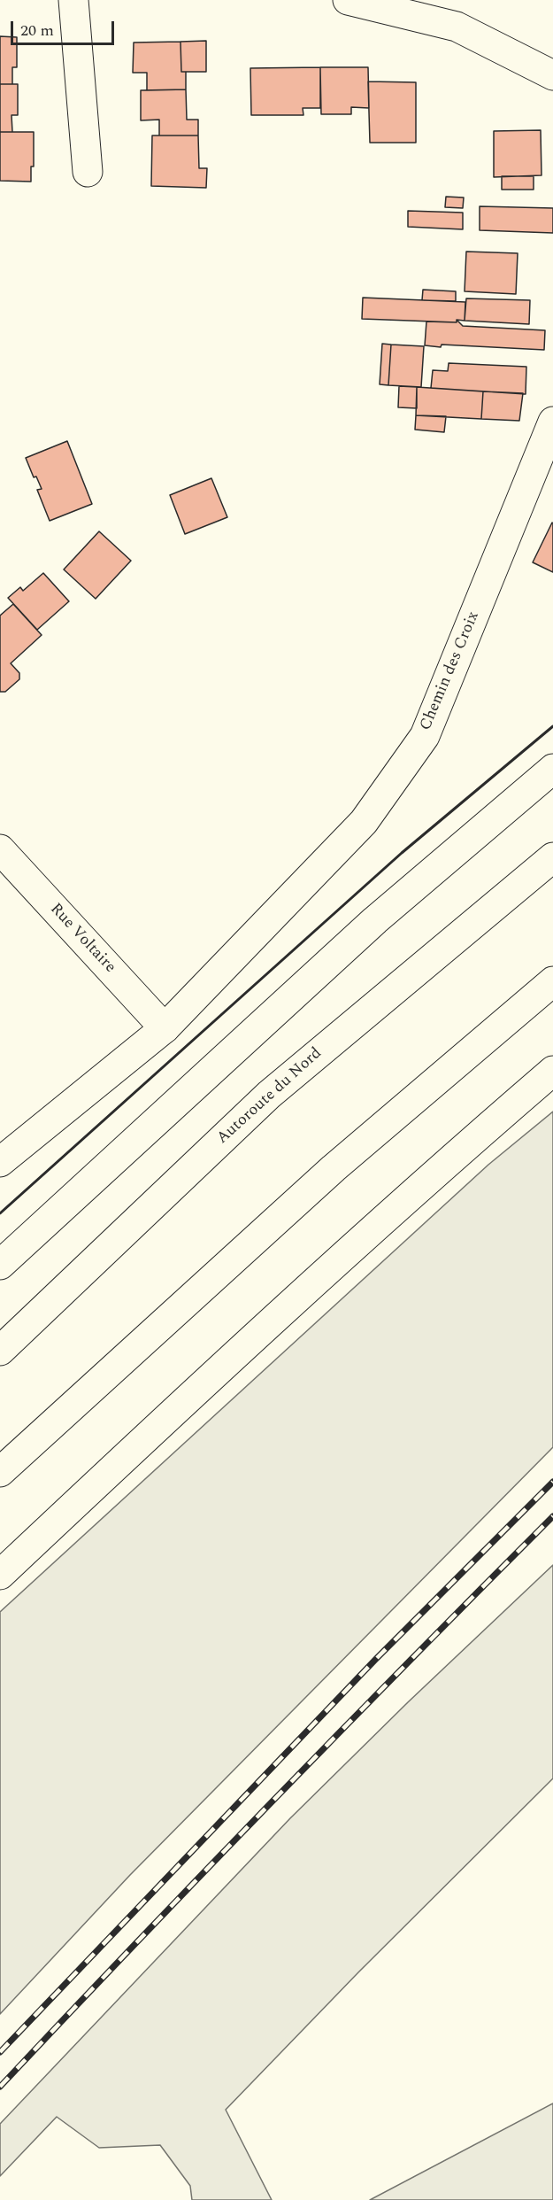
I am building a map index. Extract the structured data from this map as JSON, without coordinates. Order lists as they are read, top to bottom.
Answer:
{
  "streets": {
    "main road": ["Chemin des Croix", "Rue Voltaire", "Autoroute du Nord"]
  },
  "crossings": [
    ["Chemin des Croix", "Rue Voltaire"]
  ],
  "scale_bar": "20 m"
}
